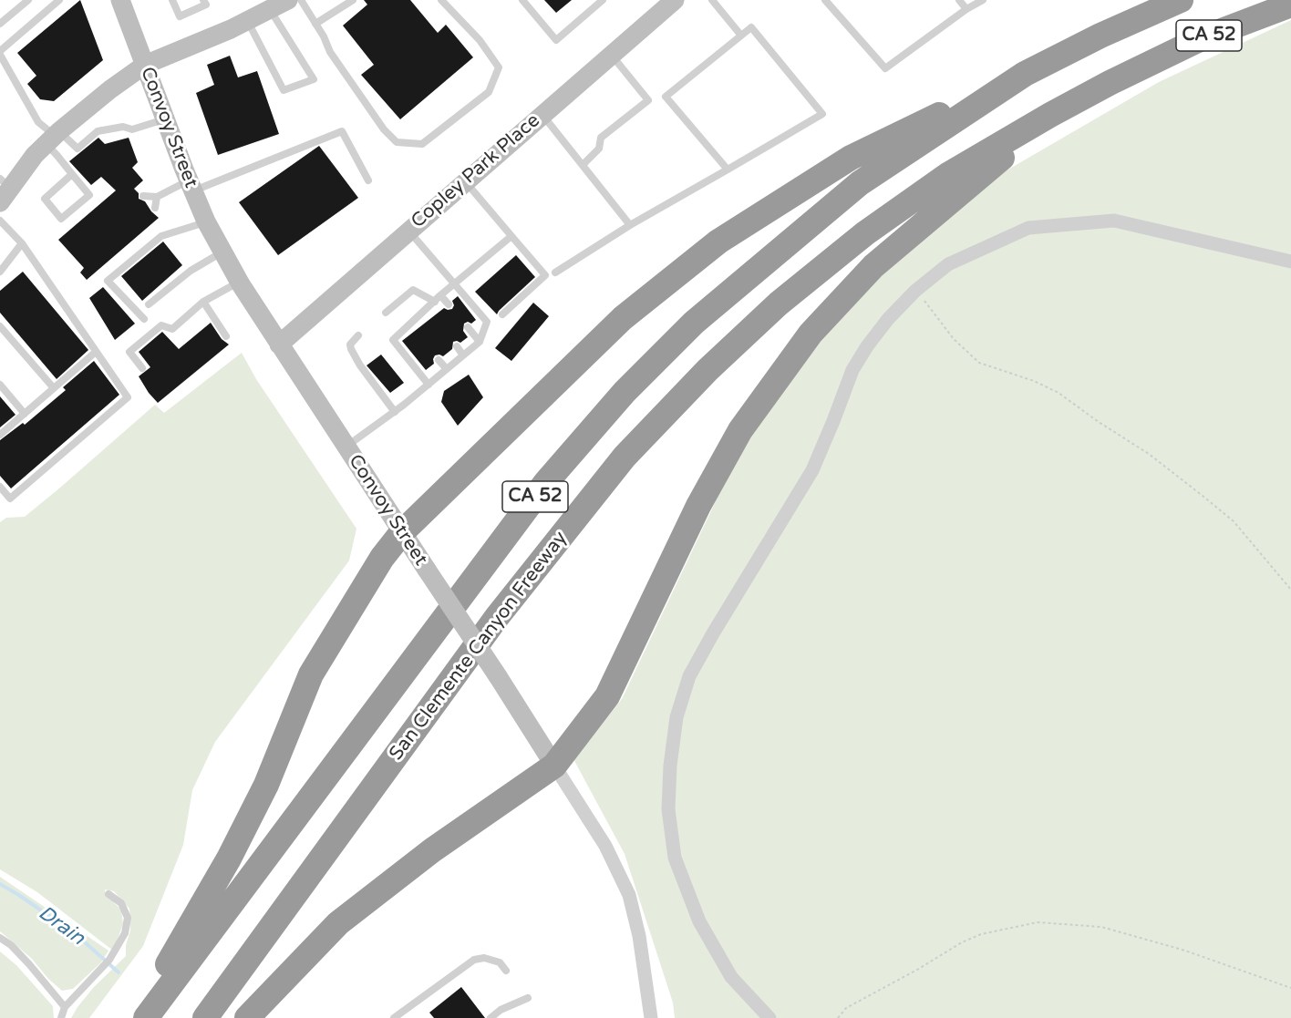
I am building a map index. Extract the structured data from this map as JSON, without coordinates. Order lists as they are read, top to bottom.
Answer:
{
  "streets": {
    "highway": ["CA 52", "San Clemente Canyon Freeway"],
    "main road": ["Convoy Street", "Copley Park Place"]
  },
  "crossings": [
    ["Convoy Street", "Copley Park Place"]
  ],
  "water": ["Drain"]
}
